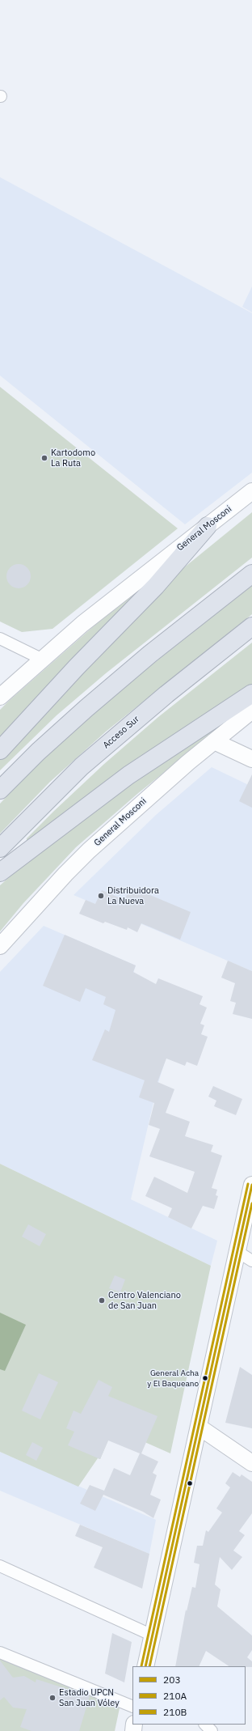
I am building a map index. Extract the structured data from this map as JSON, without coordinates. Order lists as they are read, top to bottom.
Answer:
{
  "streets": {
    "highway": ["Acceso Sur"],
    "street": ["General Mosconi"]
  },
  "places": [
    "Kartodomo La Ruta",
    "Distribuidora La Nueva",
    "Centro Valenciano de San Juan",
    "General Acha y El Baqueano",
    "Estadio UPCN San Juan Vóley"
  ],
  "lines": ["transit line 210B", "transit line 203", "transit line 210A"],
  "legend": ["203", "210A", "210B"]
}
